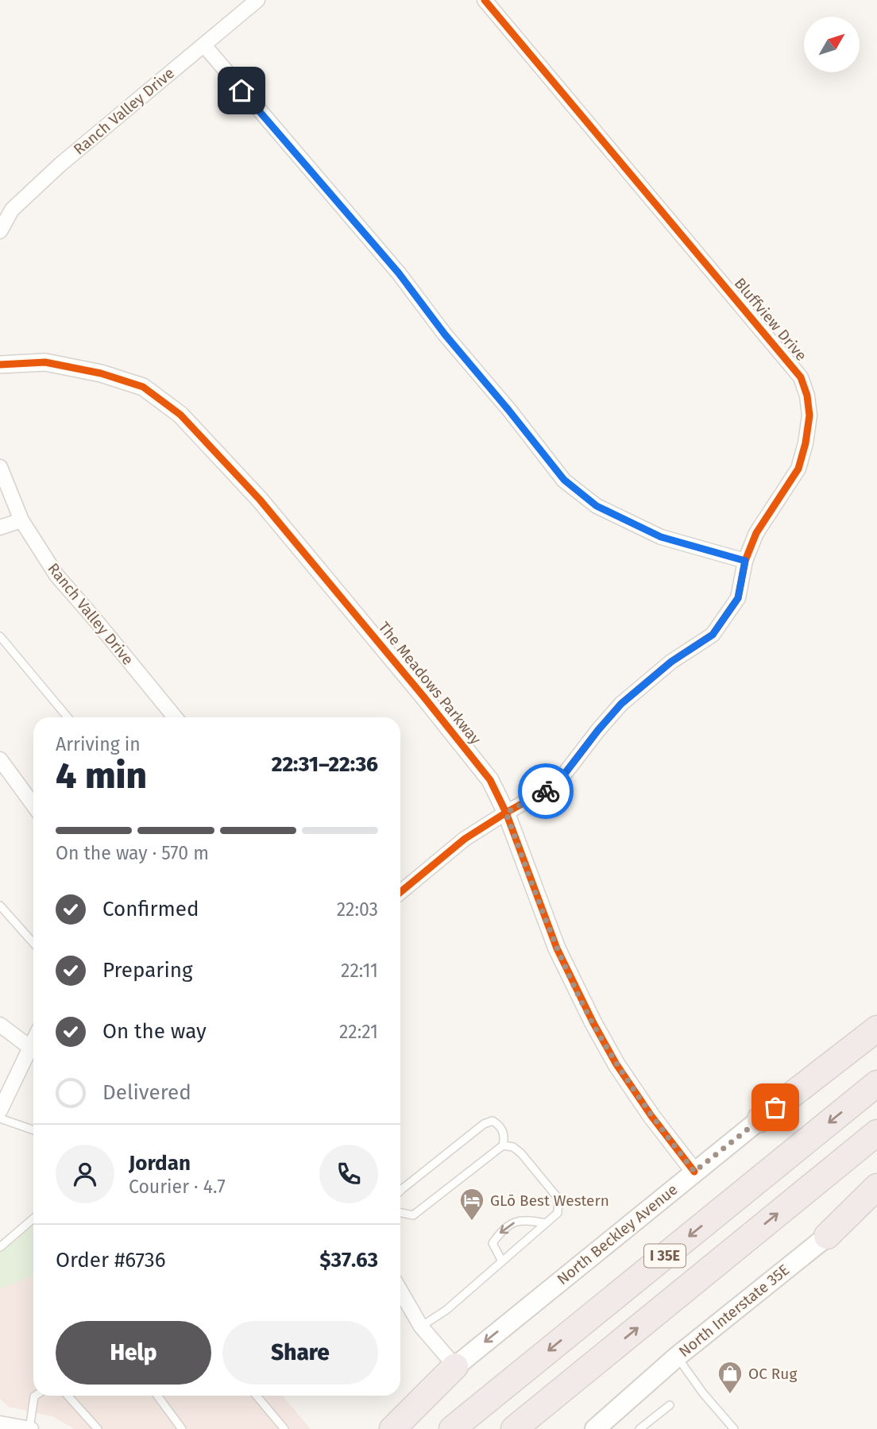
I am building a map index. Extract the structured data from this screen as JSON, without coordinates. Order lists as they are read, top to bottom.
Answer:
{
  "streets": {
    "highway": ["I 35E"],
    "main road": ["North Beckley Avenue", "North Interstate 35E"],
    "street": ["Ranch Valley Drive", "Bluffview Drive", "The Meadows Parkway"]
  },
  "crossings": [
    ["Bluffview Drive", "The Meadows Parkway"],
    ["The Meadows Parkway", "North Beckley Avenue"]
  ],
  "one_way": ["North Beckley Avenue"],
  "places": {
    "hotel": ["GLō Best Western"],
    "shop": ["OC Rug"]
  },
  "north": "top right",
  "page": {
    "heading": ["4 min", "Arriving in", "22:31–22:36"],
    "panel": [
      "Jordan",
      "Courier · 4.7",
      "Order #6736",
      "$37.63"
    ],
    "bar": "On the way · 570 m",
    "list": [
      ["Confirmed", "22:03"],
      ["Preparing", "22:11"],
      ["On the way", "22:21"],
      "Delivered"
    ],
    "buttons": ["Help", "Share"]
  }
}
